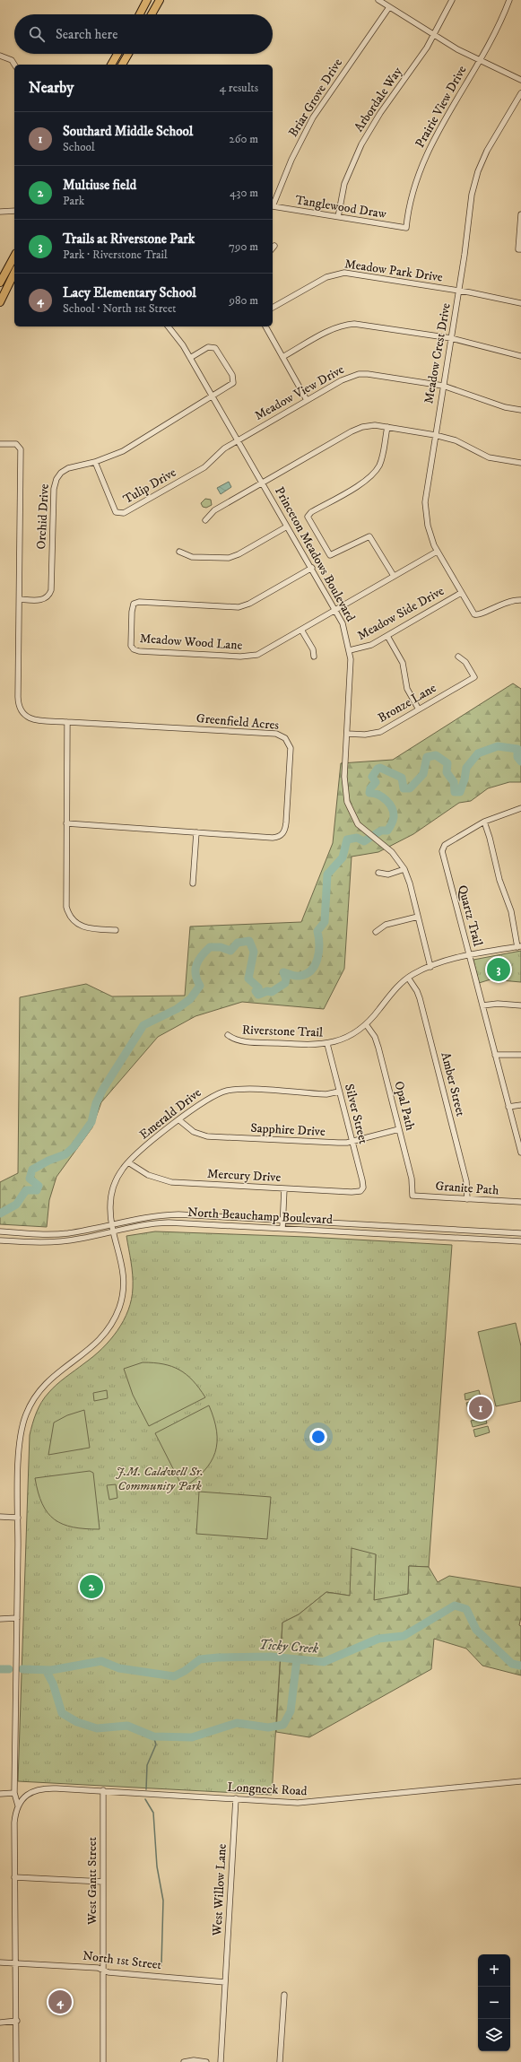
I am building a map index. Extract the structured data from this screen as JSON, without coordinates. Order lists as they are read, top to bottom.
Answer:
{
  "streets": {
    "street": [
      "Briar Grove Drive",
      "Arbordale Way",
      "Prairie View Drive",
      "Tanglewood Draw",
      "Meadow Park Drive",
      "Meadow Crest Drive",
      "Meadow View Drive",
      "Tulip Drive",
      "Orchid Drive",
      "Princeton Meadows Boulevard",
      "Meadow Side Drive",
      "Meadow Wood Lane",
      "Bronze Lane",
      "Greenfield Acres",
      "Quartz Trail",
      "Riverstone Trail",
      "Amber Street",
      "Opal Path",
      "Emerald Drive",
      "Silver Street",
      "Sapphire Drive",
      "Mercury Drive",
      "Granite Path",
      "North Beauchamp Boulevard",
      "Longneck Road",
      "West Gantt Street",
      "West Willow Lane",
      "North 1st Street"
    ]
  },
  "crossings": [
    ["Briar Grove Drive", "Tanglewood Draw"],
    ["Arbordale Way", "Tanglewood Draw"],
    ["Prairie View Drive", "Tanglewood Draw"],
    ["Meadow Park Drive", "Meadow Crest Drive"],
    ["Meadow Crest Drive", "Meadow View Drive"],
    ["Meadow Crest Drive", "Meadow Side Drive"],
    ["Meadow Crest Drive", "Meadow Wood Lane"],
    ["Meadow View Drive", "Tulip Drive"],
    ["Meadow View Drive", "Princeton Meadows Boulevard"],
    ["Tulip Drive", "Orchid Drive"],
    ["Tulip Drive", "Princeton Meadows Boulevard"],
    ["Orchid Drive", "Princeton Meadows Boulevard"],
    ["Orchid Drive", "Greenfield Acres"],
    ["Princeton Meadows Boulevard", "Meadow Side Drive"],
    ["Princeton Meadows Boulevard", "Meadow Wood Lane"],
    ["Princeton Meadows Boulevard", "Bronze Lane"],
    ["Princeton Meadows Boulevard", "Riverstone Trail"],
    ["Quartz Trail", "Riverstone Trail"],
    ["Riverstone Trail", "Amber Street"],
    ["Riverstone Trail", "Opal Path"],
    ["Riverstone Trail", "Silver Street"],
    ["Amber Street", "Granite Path"],
    ["Opal Path", "Sapphire Drive"],
    ["Opal Path", "Granite Path"],
    ["Emerald Drive", "Silver Street"],
    ["Emerald Drive", "Sapphire Drive"],
    ["Emerald Drive", "Mercury Drive"],
    ["Emerald Drive", "North Beauchamp Boulevard"],
    ["Emerald Drive", "Longneck Road"],
    ["Silver Street", "Sapphire Drive"],
    ["Silver Street", "Mercury Drive"],
    ["Longneck Road", "West Gantt Street"],
    ["Longneck Road", "West Willow Lane"],
    ["West Gantt Street", "North 1st Street"],
    ["West Willow Lane", "North 1st Street"]
  ],
  "water": ["Ticky Creek"],
  "parks": ["J.M. Caldwell Sr. Community Park"],
  "page": {
    "search": "Search here",
    "heading": ["Nearby", "4 results"],
    "list": [
      {
        "mark": "1",
        "name": "Southard Middle School",
        "note": "School",
        "value": "260 m"
      },
      {
        "mark": "2",
        "name": "Multiuse field",
        "note": "Park",
        "value": "430 m"
      },
      {
        "mark": "3",
        "name": "Trails at Riverstone Park",
        "note": "Park · Riverstone Trail",
        "value": "790 m"
      },
      {
        "mark": "4",
        "name": "Lacy Elementary School",
        "note": "School · North 1st Street",
        "value": "980 m"
      }
    ],
    "pins": [
      "3",
      "1",
      "2",
      "4"
    ],
    "map_buttons": ["+", "−"]
  }
}
